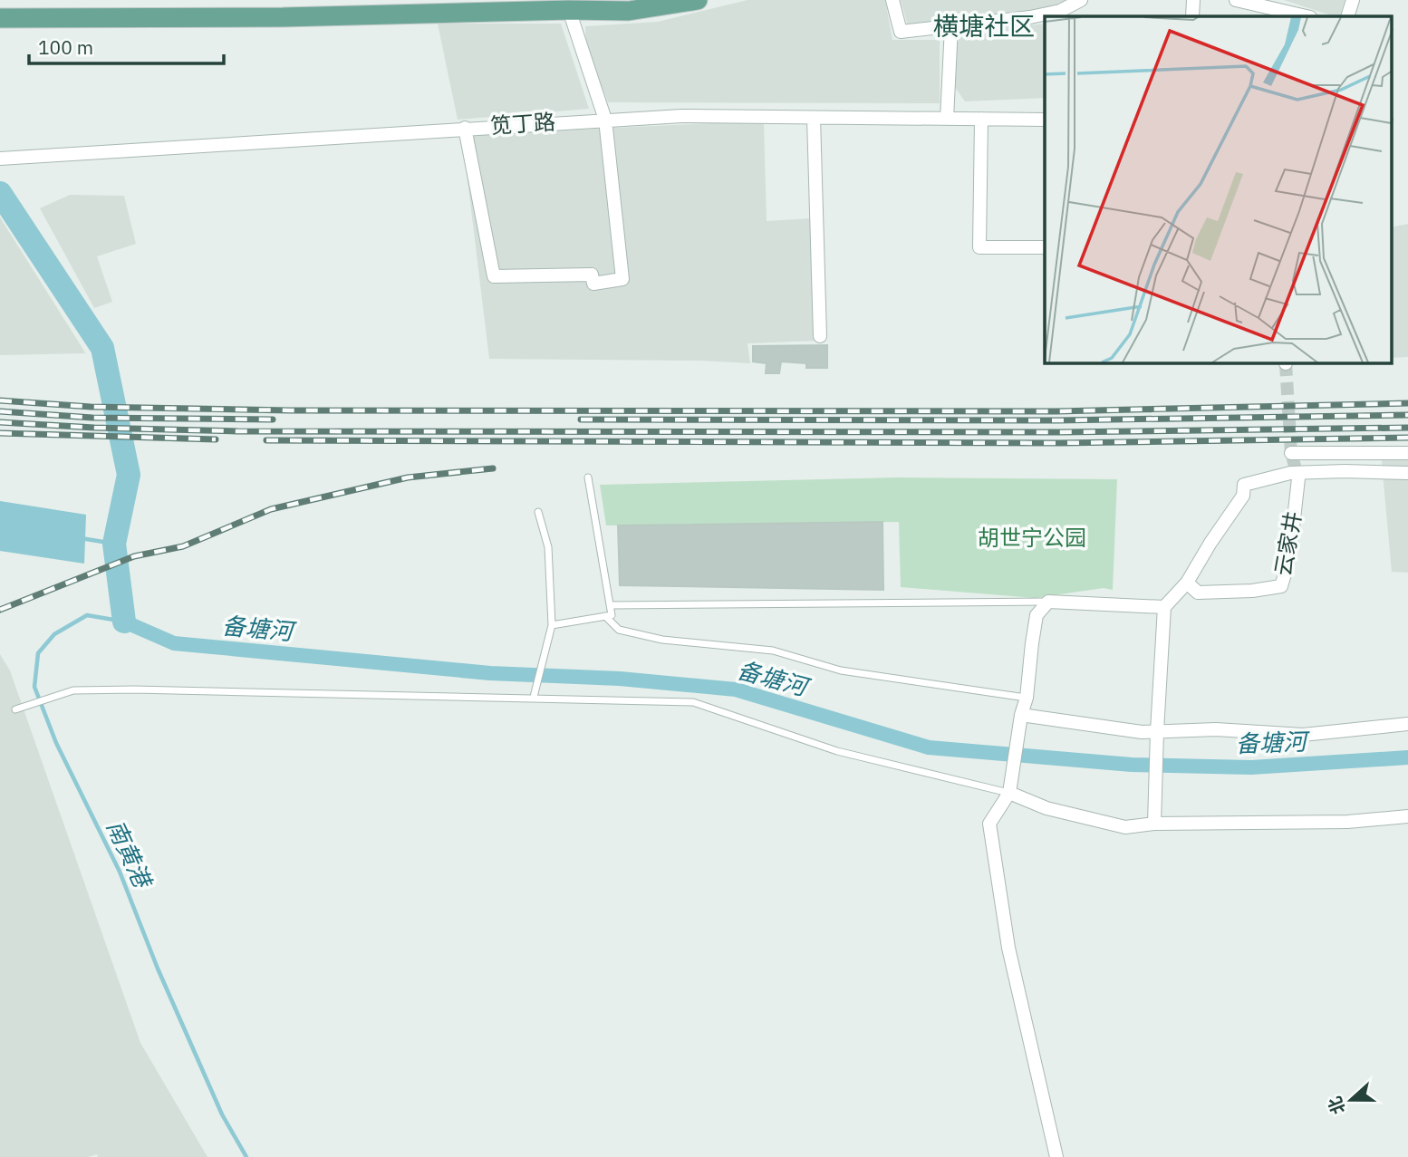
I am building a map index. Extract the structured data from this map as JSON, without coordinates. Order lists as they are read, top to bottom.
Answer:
{
  "streets": {
    "street": ["笕丁路", "云家井"]
  },
  "districts": ["横塘社区"],
  "water": ["备塘河", "南黄港"],
  "parks": ["胡世宁公园"],
  "scale_bar": "100 m",
  "north": "left"
}
